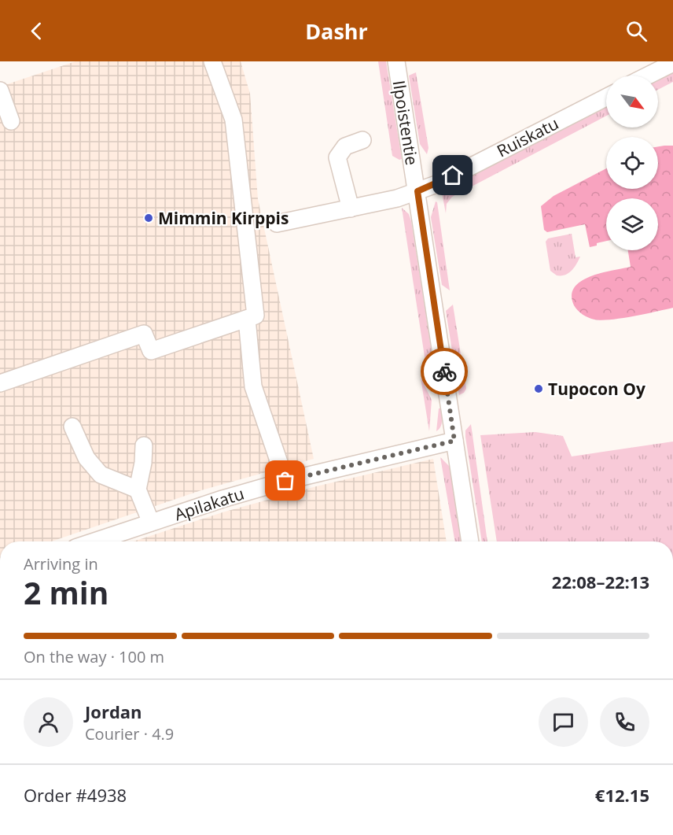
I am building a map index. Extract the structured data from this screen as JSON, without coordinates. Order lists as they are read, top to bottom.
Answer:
{
  "streets": {
    "street": ["Ilpoistentie", "Ruiskatu", "Apilakatu"]
  },
  "crossings": [
    ["Ilpoistentie", "Ruiskatu"],
    ["Ilpoistentie", "Apilakatu"]
  ],
  "places": ["Mimmin Kirppis", "Tupocon Oy"],
  "north": "bottom right",
  "page": {
    "header": "Dashr",
    "heading": ["2 min", "Arriving in", "22:08–22:13"],
    "panel": [
      "Jordan",
      "Courier · 4.9",
      "Order #4938",
      "€12.15"
    ],
    "bar": "On the way · 100 m"
  }
}
